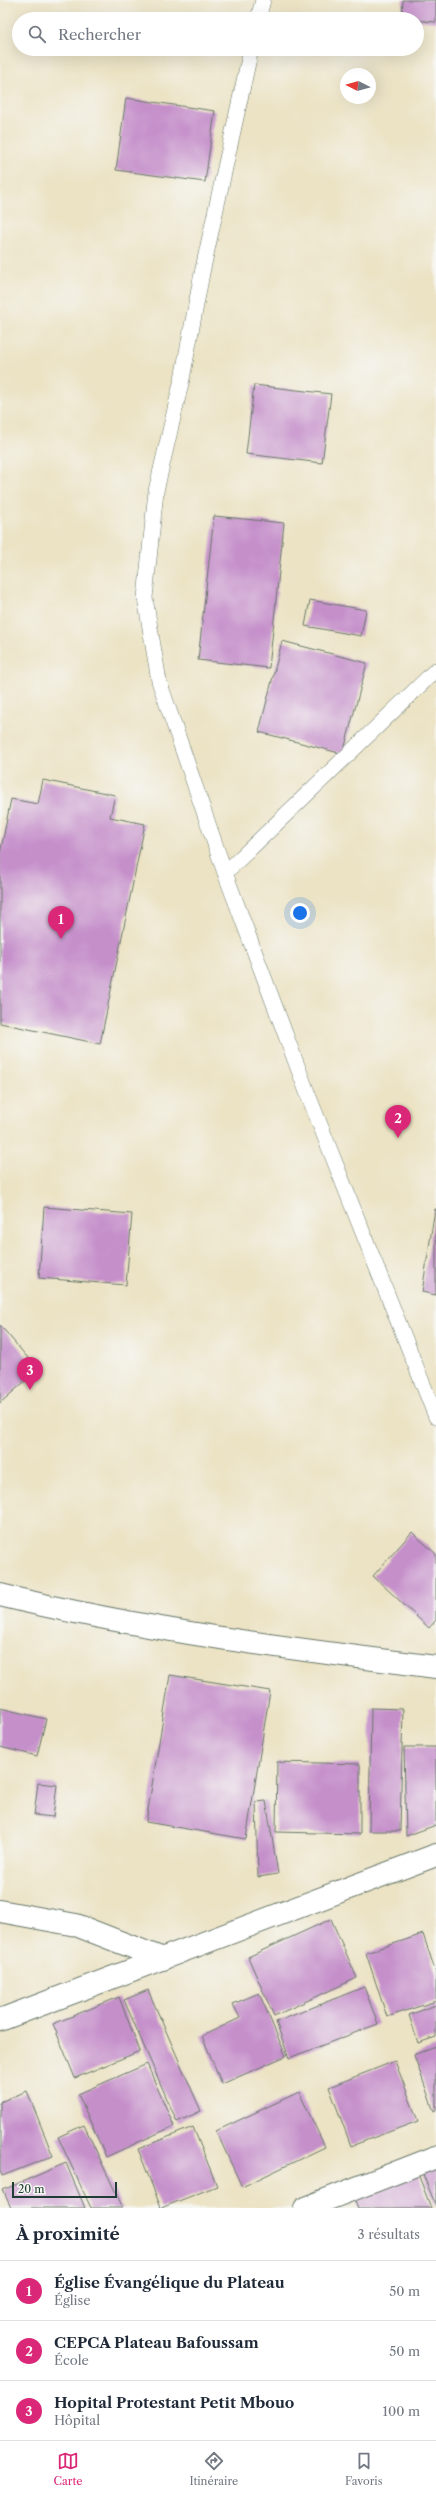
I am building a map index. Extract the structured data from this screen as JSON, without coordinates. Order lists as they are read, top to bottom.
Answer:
{
  "scale_bar": "20 m",
  "north": "left",
  "page": {
    "search": "Rechercher",
    "pins": ["1", "2", "3"],
    "scale": "20 m",
    "heading": ["À proximité", "3 résultats"],
    "list": [
      {
        "mark": "1",
        "name": "Église Évangélique du Plateau",
        "note": "Église",
        "value": "50 m"
      },
      {
        "mark": "2",
        "name": "CEPCA Plateau Bafoussam",
        "note": "École",
        "value": "50 m"
      },
      {
        "mark": "3",
        "name": "Hopital Protestant Petit Mbouo",
        "note": "Hôpital",
        "value": "100 m"
      }
    ],
    "nav": ["Carte", "Itinéraire", "Favoris"]
  }
}
